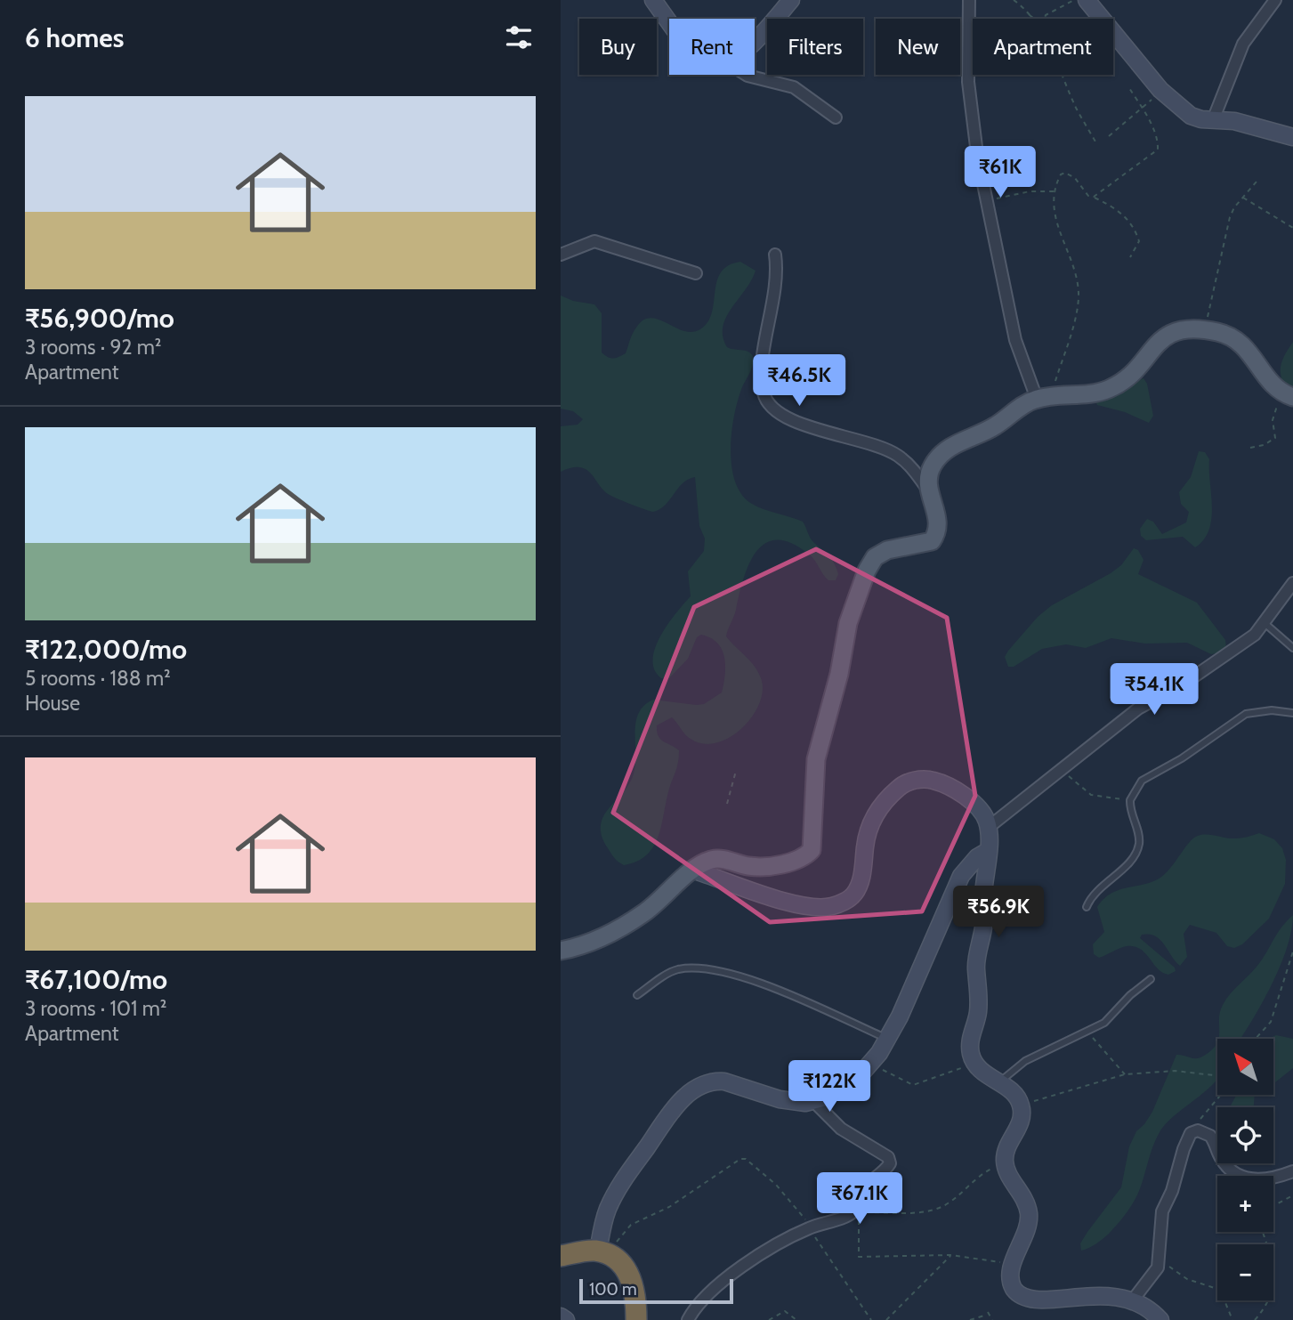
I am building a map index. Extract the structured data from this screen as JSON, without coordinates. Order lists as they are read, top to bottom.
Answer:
{
  "scale_bar": "100 m",
  "north": "top left",
  "page": {
    "heading": "6 homes",
    "chip": [
      "Buy",
      "Rent",
      "Filters",
      "New",
      "Apartment"
    ],
    "list": [
      {
        "name": "₹56,900/mo",
        "note": "3 rooms · 92 m² · Apartment"
      },
      {
        "name": "₹122,000/mo",
        "note": "5 rooms · 188 m² · House"
      },
      {
        "name": "₹67,100/mo",
        "note": "3 rooms · 101 m² · Apartment"
      }
    ],
    "price": [
      "₹61K",
      "₹46.5K",
      "₹54.1K",
      "₹56.9K",
      "₹122K",
      "₹67.1K"
    ],
    "map_buttons": ["+", "−"],
    "scale": "100 m"
  }
}
